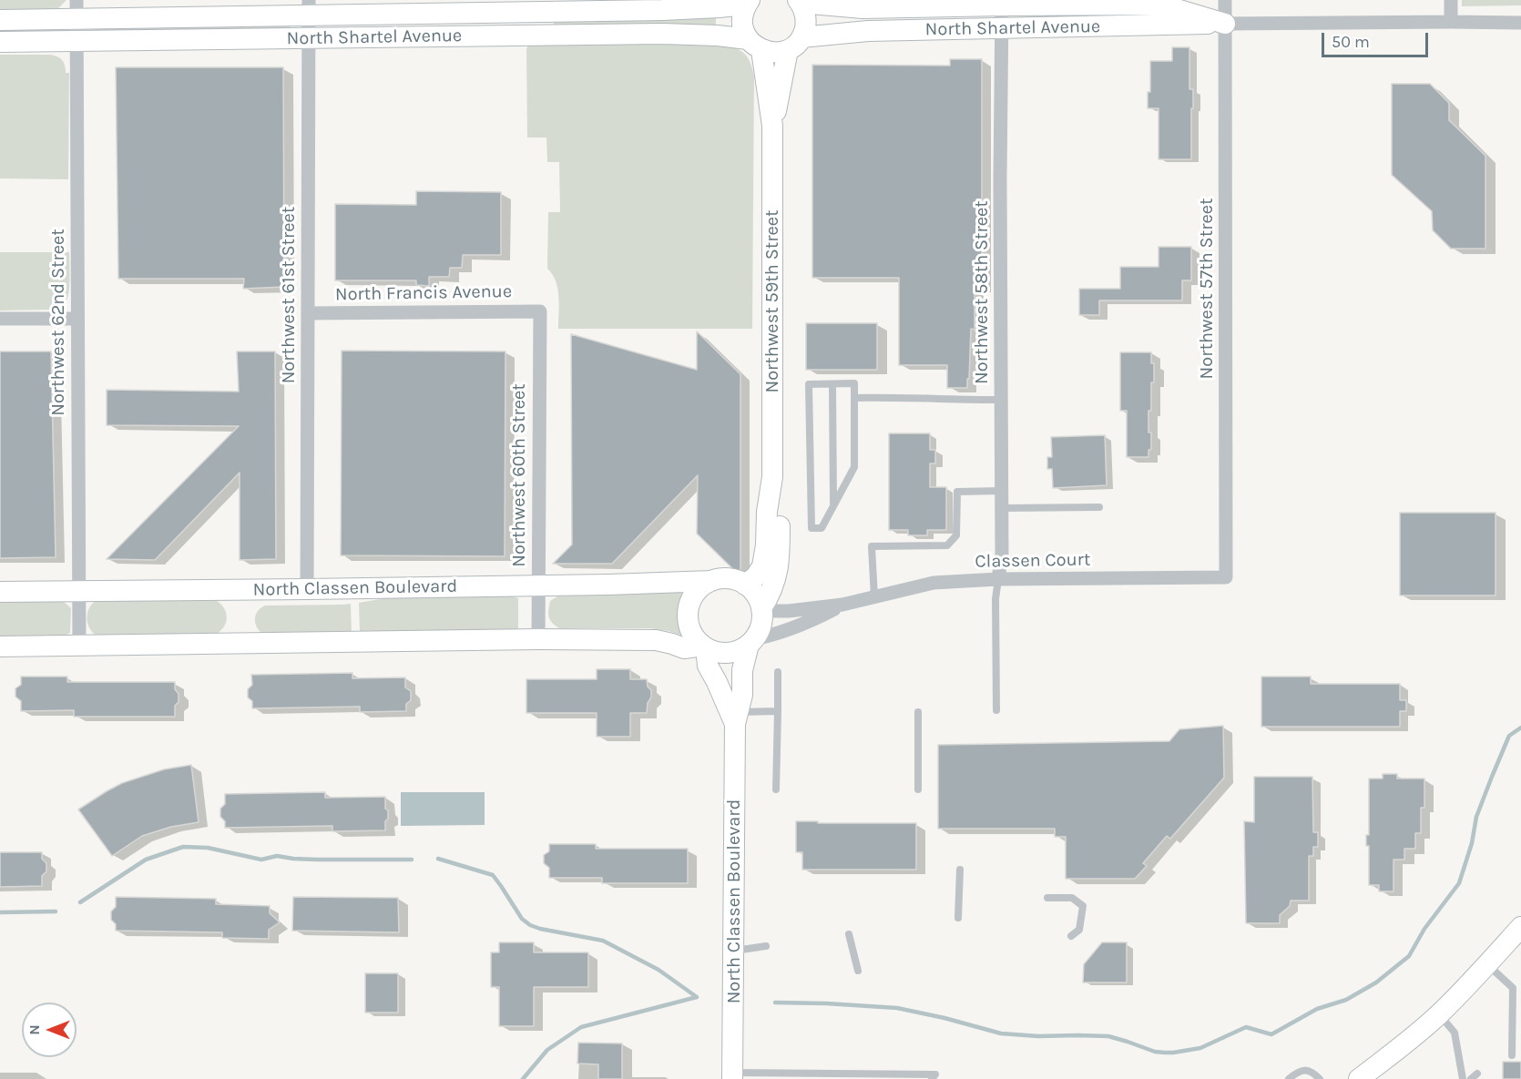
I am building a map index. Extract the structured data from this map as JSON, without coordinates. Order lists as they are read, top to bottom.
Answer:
{
  "streets": {
    "street": [
      "North Shartel Avenue",
      "Northwest 57th Street",
      "Northwest 58th Street",
      "North Francis Avenue",
      "Northwest 61st Street",
      "Northwest 59th Street",
      "Northwest 62nd Street",
      "Northwest 60th Street",
      "Classen Court",
      "North Classen Boulevard"
    ]
  },
  "crossings": [
    ["North Shartel Avenue", "Northwest 57th Street"],
    ["North Shartel Avenue", "Northwest 58th Street"],
    ["North Shartel Avenue", "Northwest 61st Street"],
    ["North Shartel Avenue", "Northwest 59th Street"],
    ["North Shartel Avenue", "Northwest 62nd Street"],
    ["Northwest 57th Street", "Classen Court"],
    ["Northwest 58th Street", "Classen Court"],
    ["North Francis Avenue", "Northwest 61st Street"],
    ["North Francis Avenue", "Northwest 60th Street"],
    ["Northwest 61st Street", "North Classen Boulevard"],
    ["Northwest 59th Street", "Classen Court"],
    ["Northwest 59th Street", "North Classen Boulevard"],
    ["Northwest 62nd Street", "North Classen Boulevard"],
    ["Northwest 60th Street", "North Classen Boulevard"],
    ["Classen Court", "North Classen Boulevard"]
  ],
  "scale_bar": "50 m",
  "north": "left"
}
